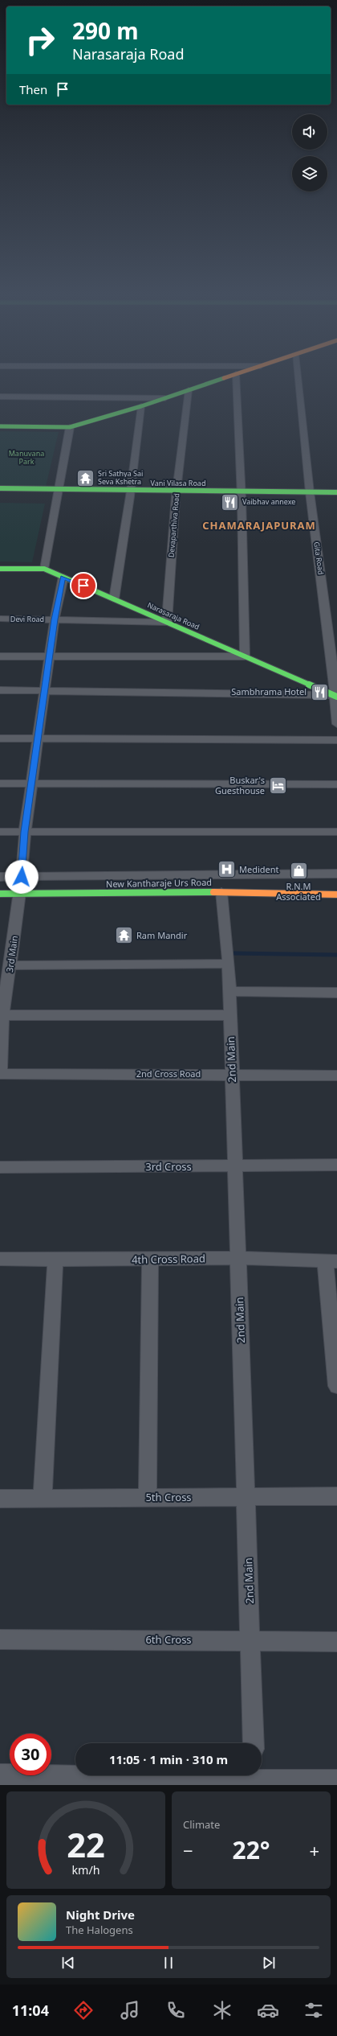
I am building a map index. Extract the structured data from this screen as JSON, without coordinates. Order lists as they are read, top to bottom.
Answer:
{
  "streets": {
    "main road": ["Vani Vilasa Road", "Narasaraja Road", "New Kantharaje Urs Road"],
    "street": [
      "Devaparthiva Road",
      "Gita Road",
      "Devi Road",
      "3rd Main",
      "2nd Main",
      "2nd Cross Road",
      "3rd Cross",
      "4th Cross Road",
      "5th Cross",
      "6th Cross"
    ]
  },
  "crossings": [
    ["Vani Vilasa Road", "Devaparthiva Road"],
    ["Vani Vilasa Road", "Gita Road"],
    ["Devaparthiva Road", "Narasaraja Road"],
    ["Devaparthiva Road", "Devi Road"],
    ["Gita Road", "Narasaraja Road"],
    ["Narasaraja Road", "Devi Road"],
    ["Narasaraja Road", "3rd Main"],
    ["Devi Road", "3rd Main"],
    ["New Kantharaje Urs Road", "3rd Main"],
    ["New Kantharaje Urs Road", "2nd Main"],
    ["2nd Main", "2nd Cross Road"],
    ["2nd Main", "3rd Cross"],
    ["2nd Main", "4th Cross Road"],
    ["2nd Main", "5th Cross"],
    ["2nd Main", "6th Cross"]
  ],
  "districts": ["CHAMARAJAPURAM"],
  "parks": ["Manuvana Park"],
  "places": {
    "temple": ["Sri Sathya Sai Seva Kshetra", "Ram Mandir"],
    "restaurant": ["Vaibhav annexe", "Sambhrama Hotel"],
    "hotel": ["Buskar's Guesthouse"],
    "hospital": ["Medident"],
    "shop": ["R.N.M Associated"]
  },
  "page": {
    "turn": ["290 m", "Narasaraja Road"],
    "then": "Then",
    "limit": "30",
    "trip": "11:05 · 1 min · 310 m",
    "tile": "Climate",
    "heat": ["−", "22°", "+"],
    "song": ["Night Drive", "The Halogens"],
    "tabs": "11:04",
    "gauge": ["22", "km/h"]
  }
}
